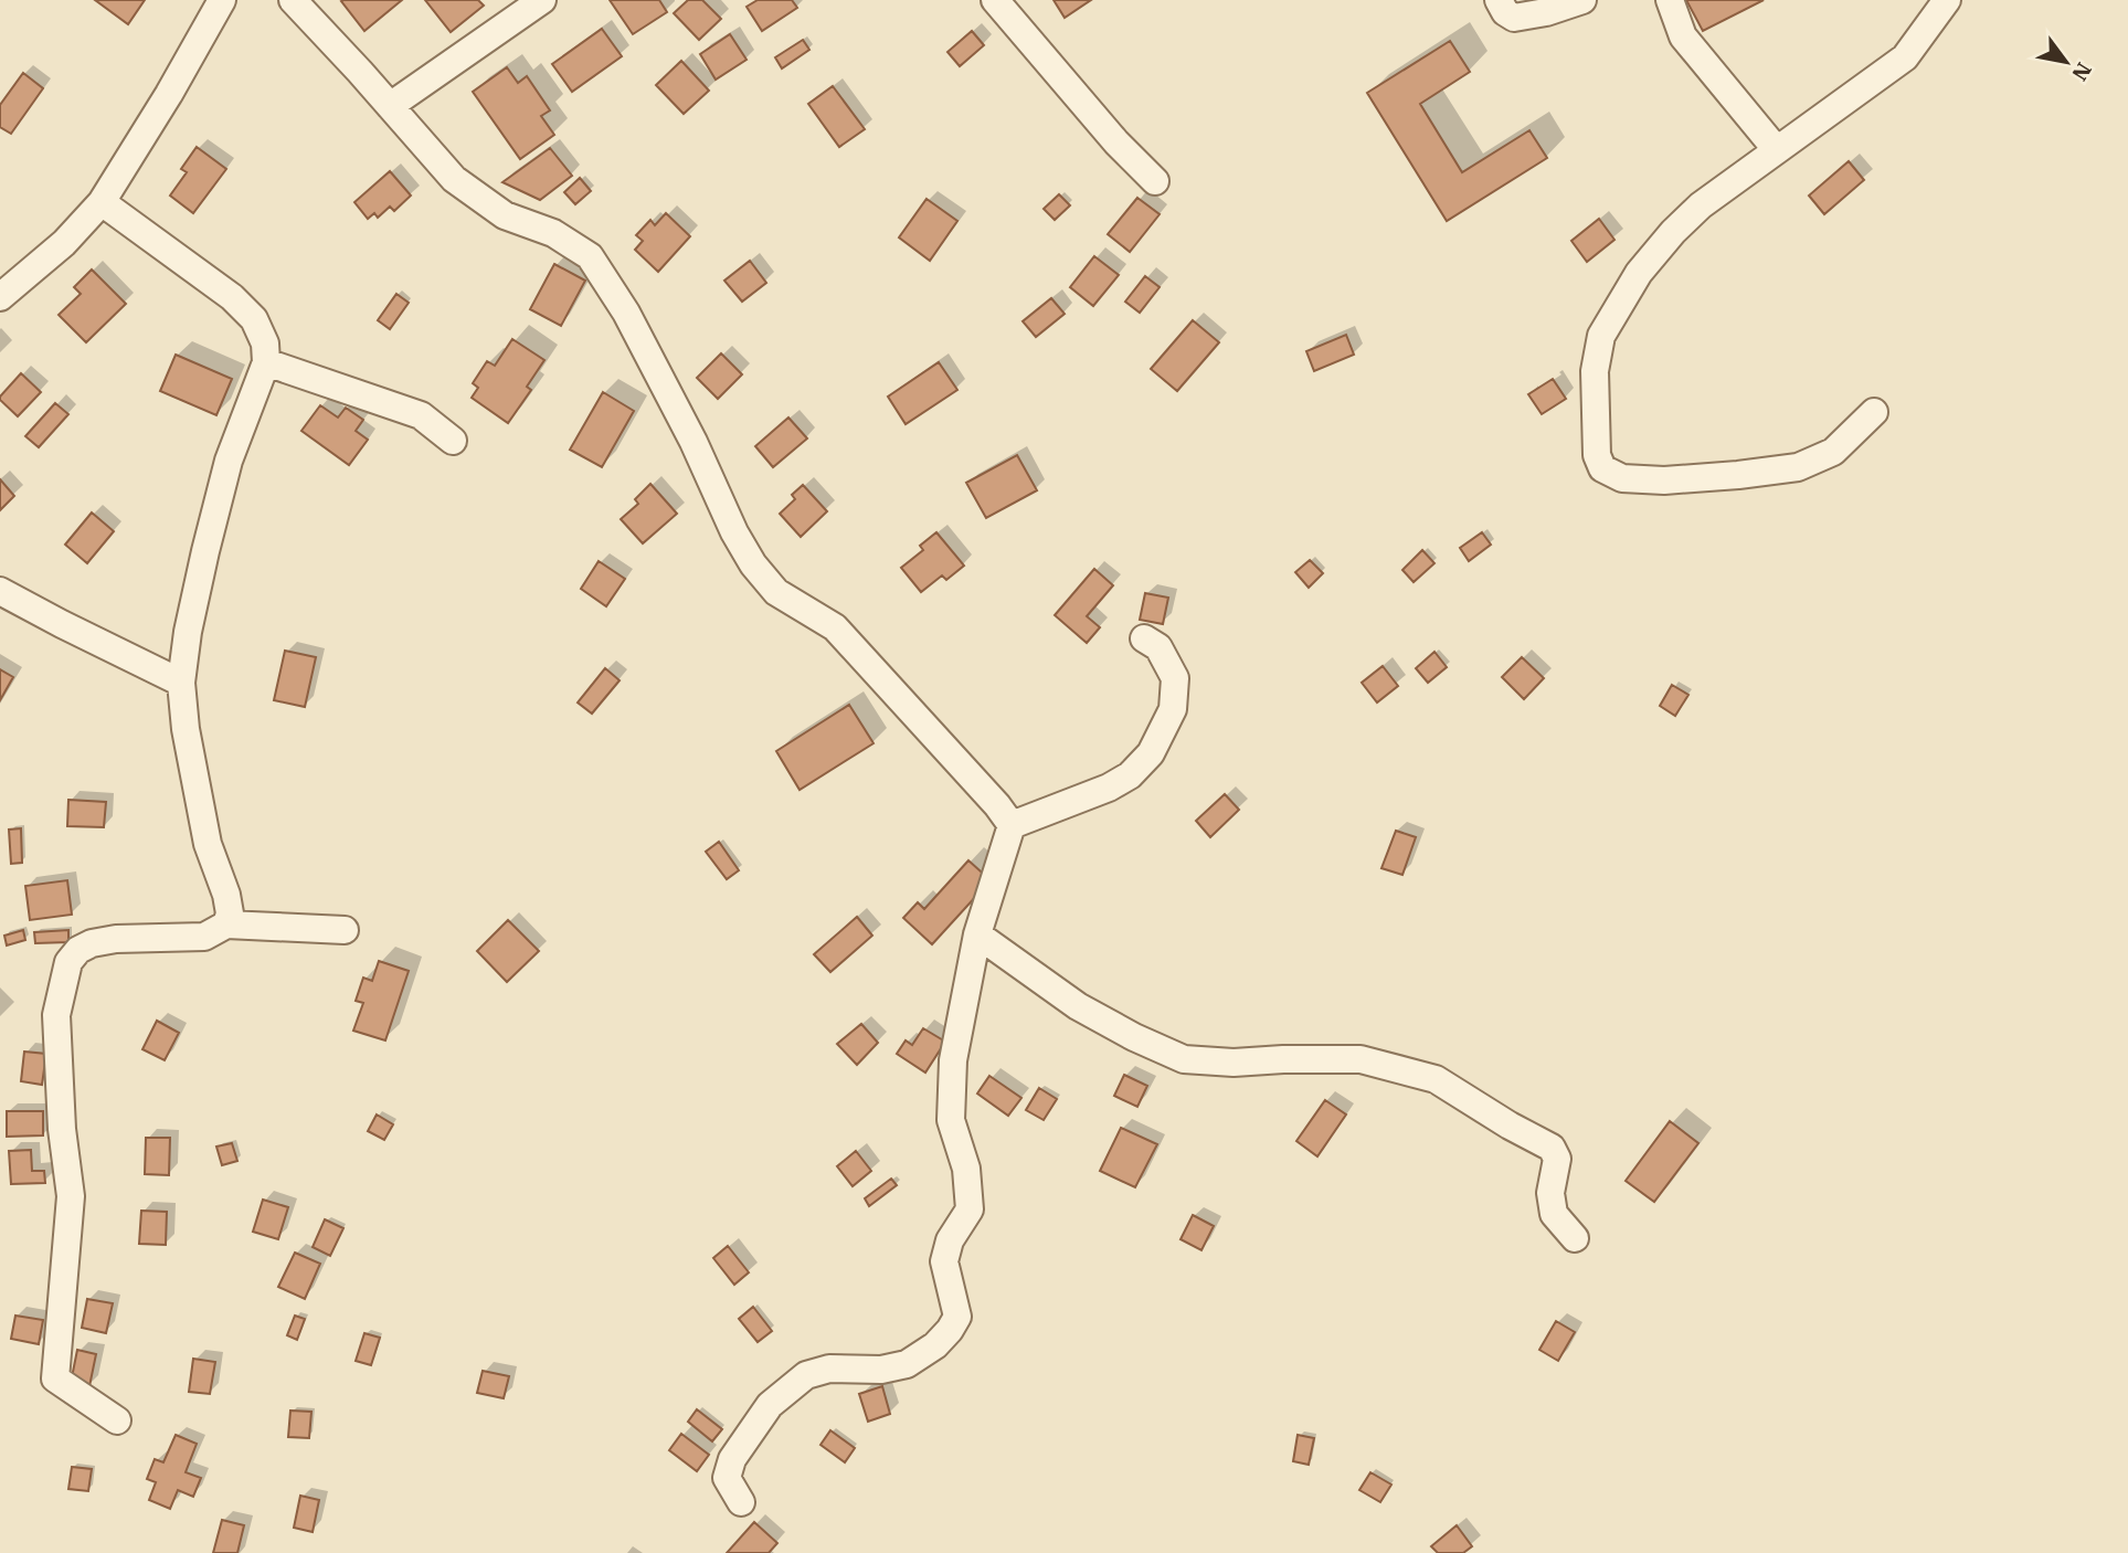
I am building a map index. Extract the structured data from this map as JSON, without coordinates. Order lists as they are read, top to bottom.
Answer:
{
  "north": "bottom right"
}
